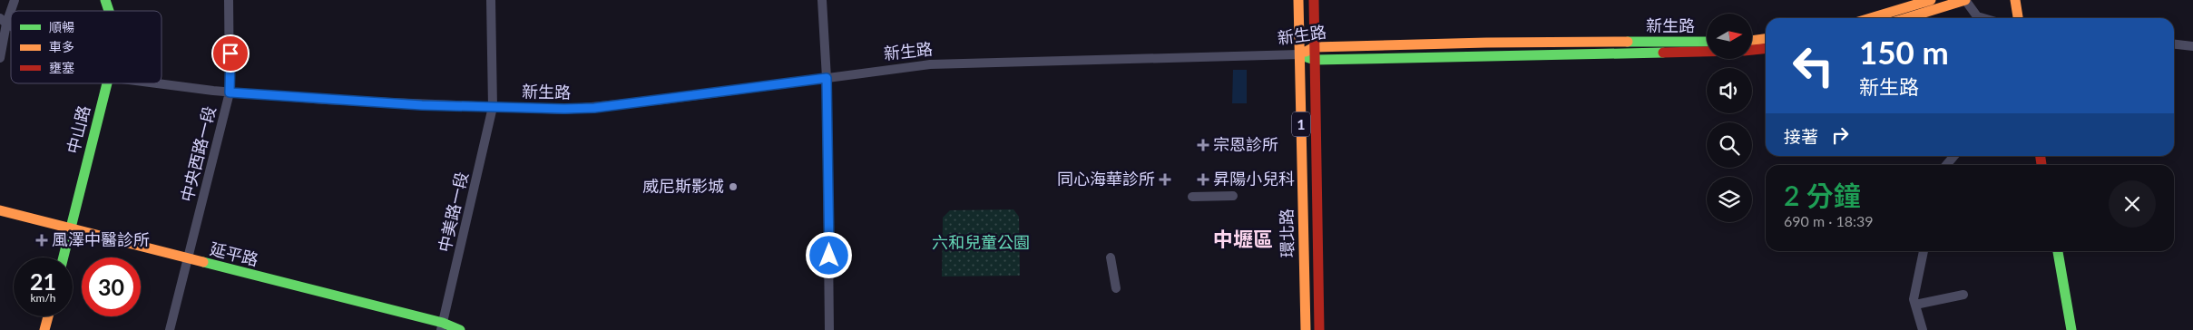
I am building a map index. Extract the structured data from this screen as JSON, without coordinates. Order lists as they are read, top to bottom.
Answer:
{
  "streets": {
    "main road": [
      "新生路",
      "1",
      "中山路",
      "環北路",
      "延平路"
    ],
    "street": ["中央西路一段", "中美路一段"]
  },
  "crossings": [
    ["新生路", "中央西路一段"],
    ["新生路", "中美路一段"],
    ["新生路", "環北路"],
    ["中山路", "延平路"],
    ["中央西路一段", "延平路"],
    ["中美路一段", "延平路"]
  ],
  "districts": ["中壢區"],
  "parks": ["六和兒童公園"],
  "places": {
    "health": [
      "宗恩診所",
      "同心海華診所",
      "昇陽小兒科",
      "風澤中醫診所"
    ],
    "other": ["威尼斯影城"]
  },
  "legend": ["順暢", "車多", "壅塞"],
  "north": "right",
  "page": {
    "turn": ["150 m", "新生路"],
    "then": "接著",
    "heading": ["2 分鐘", "690 m · 18:39"],
    "speed": "21 km/h",
    "limit": "30"
  }
}
